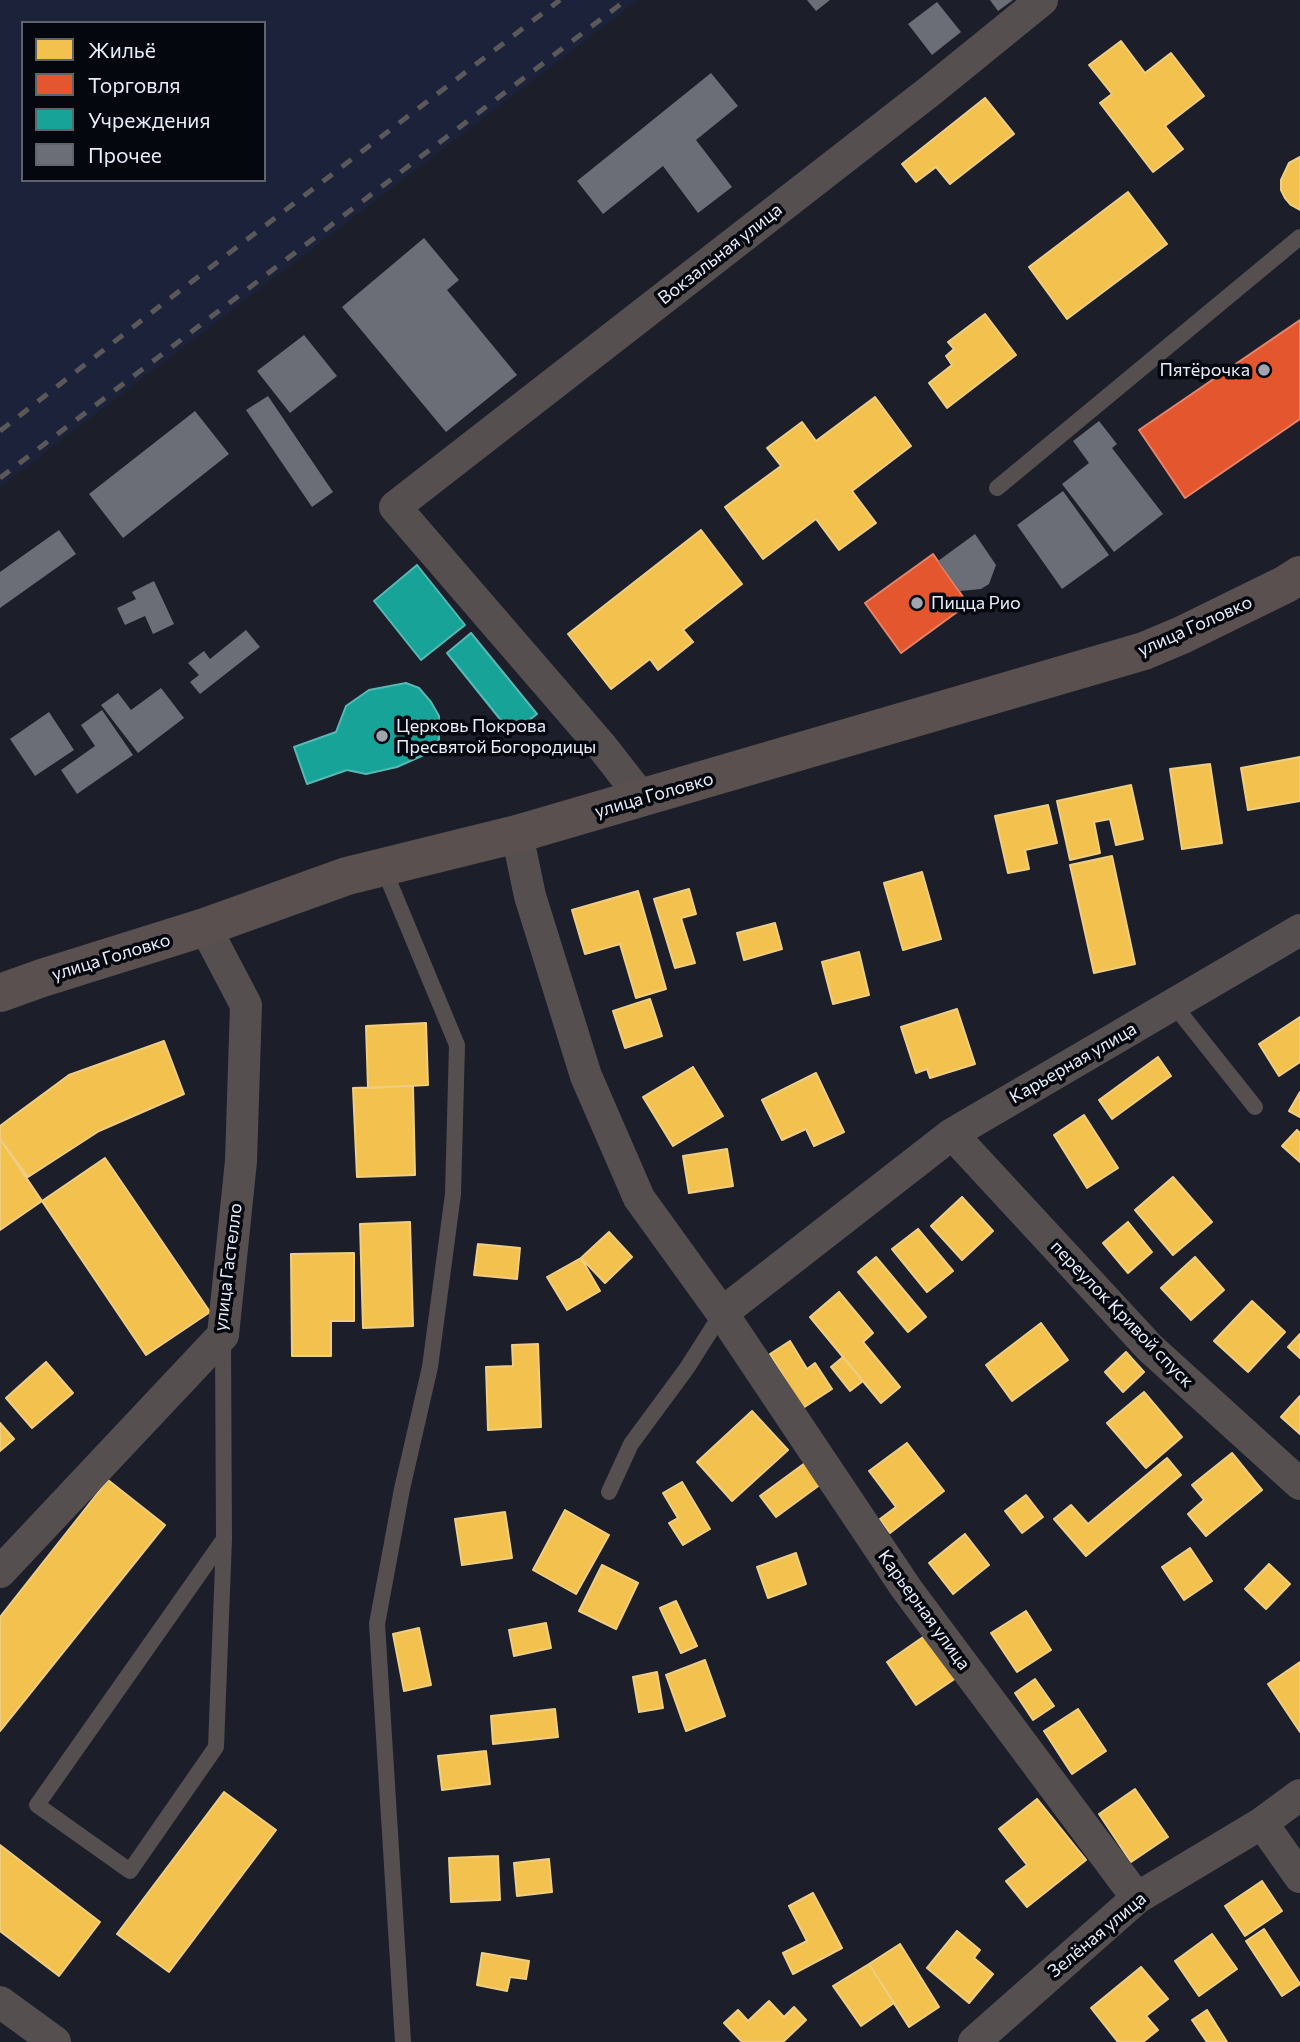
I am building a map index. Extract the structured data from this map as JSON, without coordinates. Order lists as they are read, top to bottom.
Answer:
{
  "streets": {
    "main road": ["улица Головко"],
    "street": [
      "Вокзальная улица",
      "Карьерная улица",
      "улица Гастелло",
      "переулок Кривой спуск",
      "Зелёная улица"
    ]
  },
  "crossings": [
    ["Вокзальная улица", "улица Головко"],
    ["улица Головко", "Карьерная улица"],
    ["улица Головко", "улица Гастелло"],
    ["Карьерная улица", "переулок Кривой спуск"],
    ["Карьерная улица", "Зелёная улица"]
  ],
  "places": ["Пятёрочка", "Пицца Рио", "Церковь Покрова Пресвятой Богородицы"],
  "legend": [
    "Жильё",
    "Торговля",
    "Учреждения",
    "Прочее"
  ]
}
